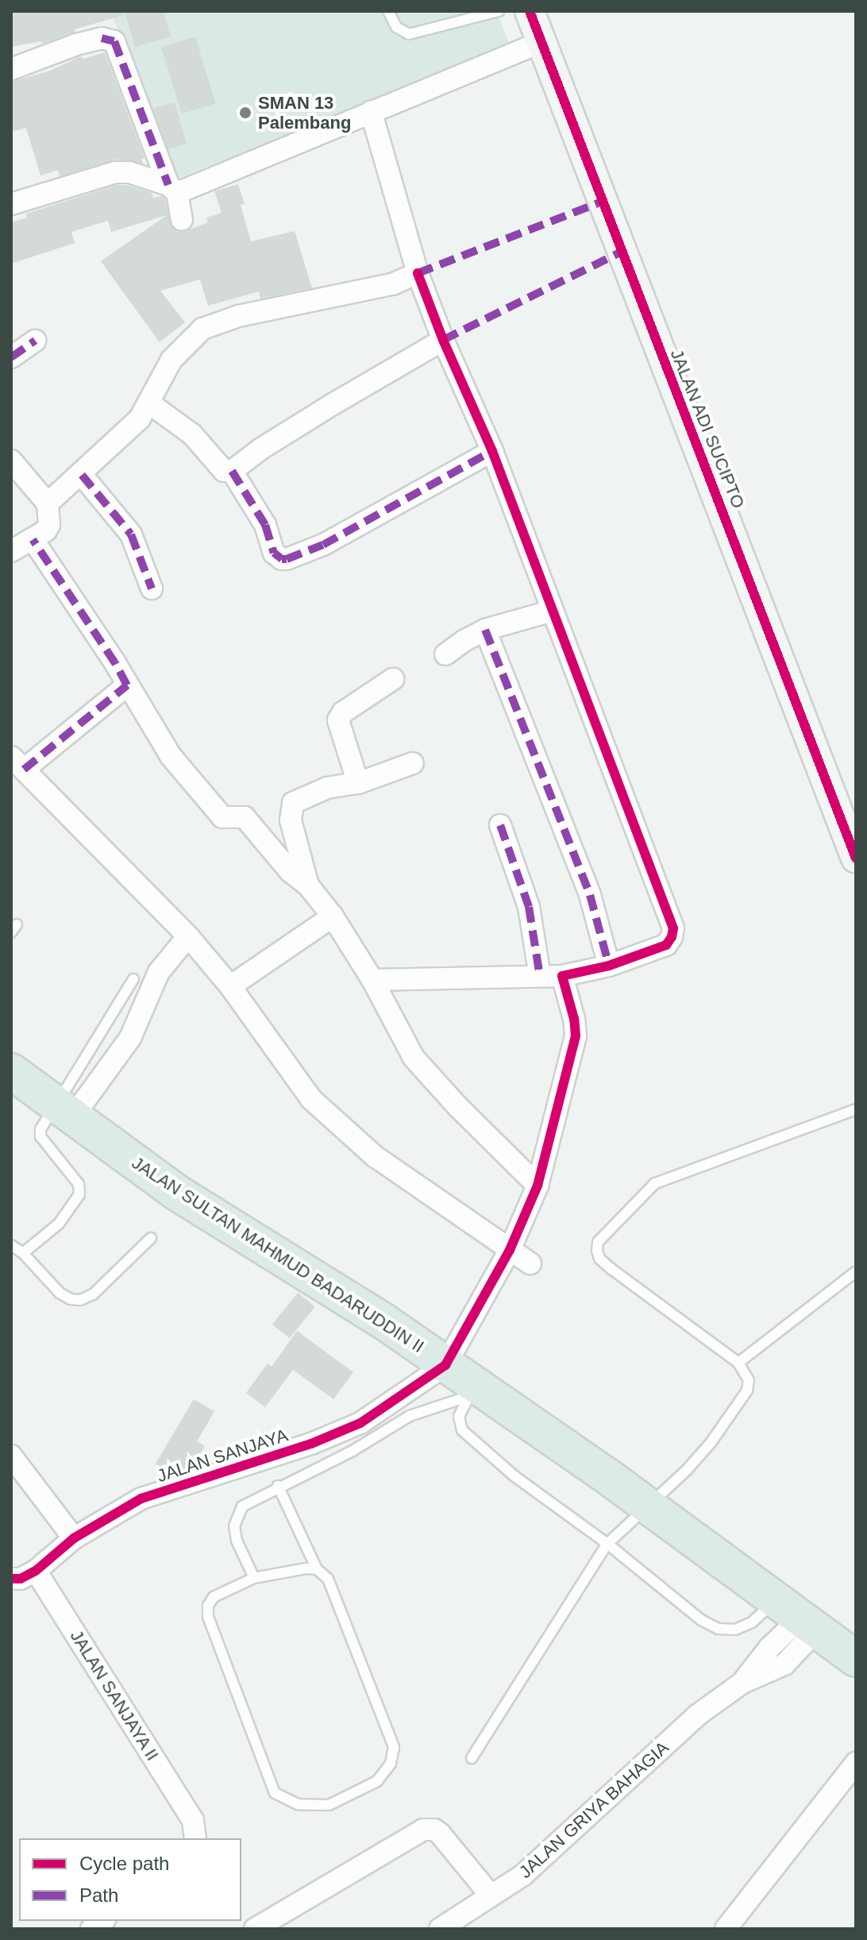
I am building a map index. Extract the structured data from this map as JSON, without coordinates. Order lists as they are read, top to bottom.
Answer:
{
  "streets": {
    "highway": ["JALAN SULTAN MAHMUD BADARUDDIN II"],
    "street": [
      "JALAN ADI SUCIPTO",
      "JALAN SANJAYA",
      "JALAN SANJAYA II",
      "JALAN GRIYA BAHAGIA"
    ]
  },
  "crossings": [
    ["JALAN SULTAN MAHMUD BADARUDDIN II", "JALAN SANJAYA"],
    ["JALAN SULTAN MAHMUD BADARUDDIN II", "JALAN GRIYA BAHAGIA"],
    ["JALAN SANJAYA", "JALAN SANJAYA II"]
  ],
  "places": ["SMAN 13 Palembang"],
  "legend": ["Cycle path", "Path"]
}
